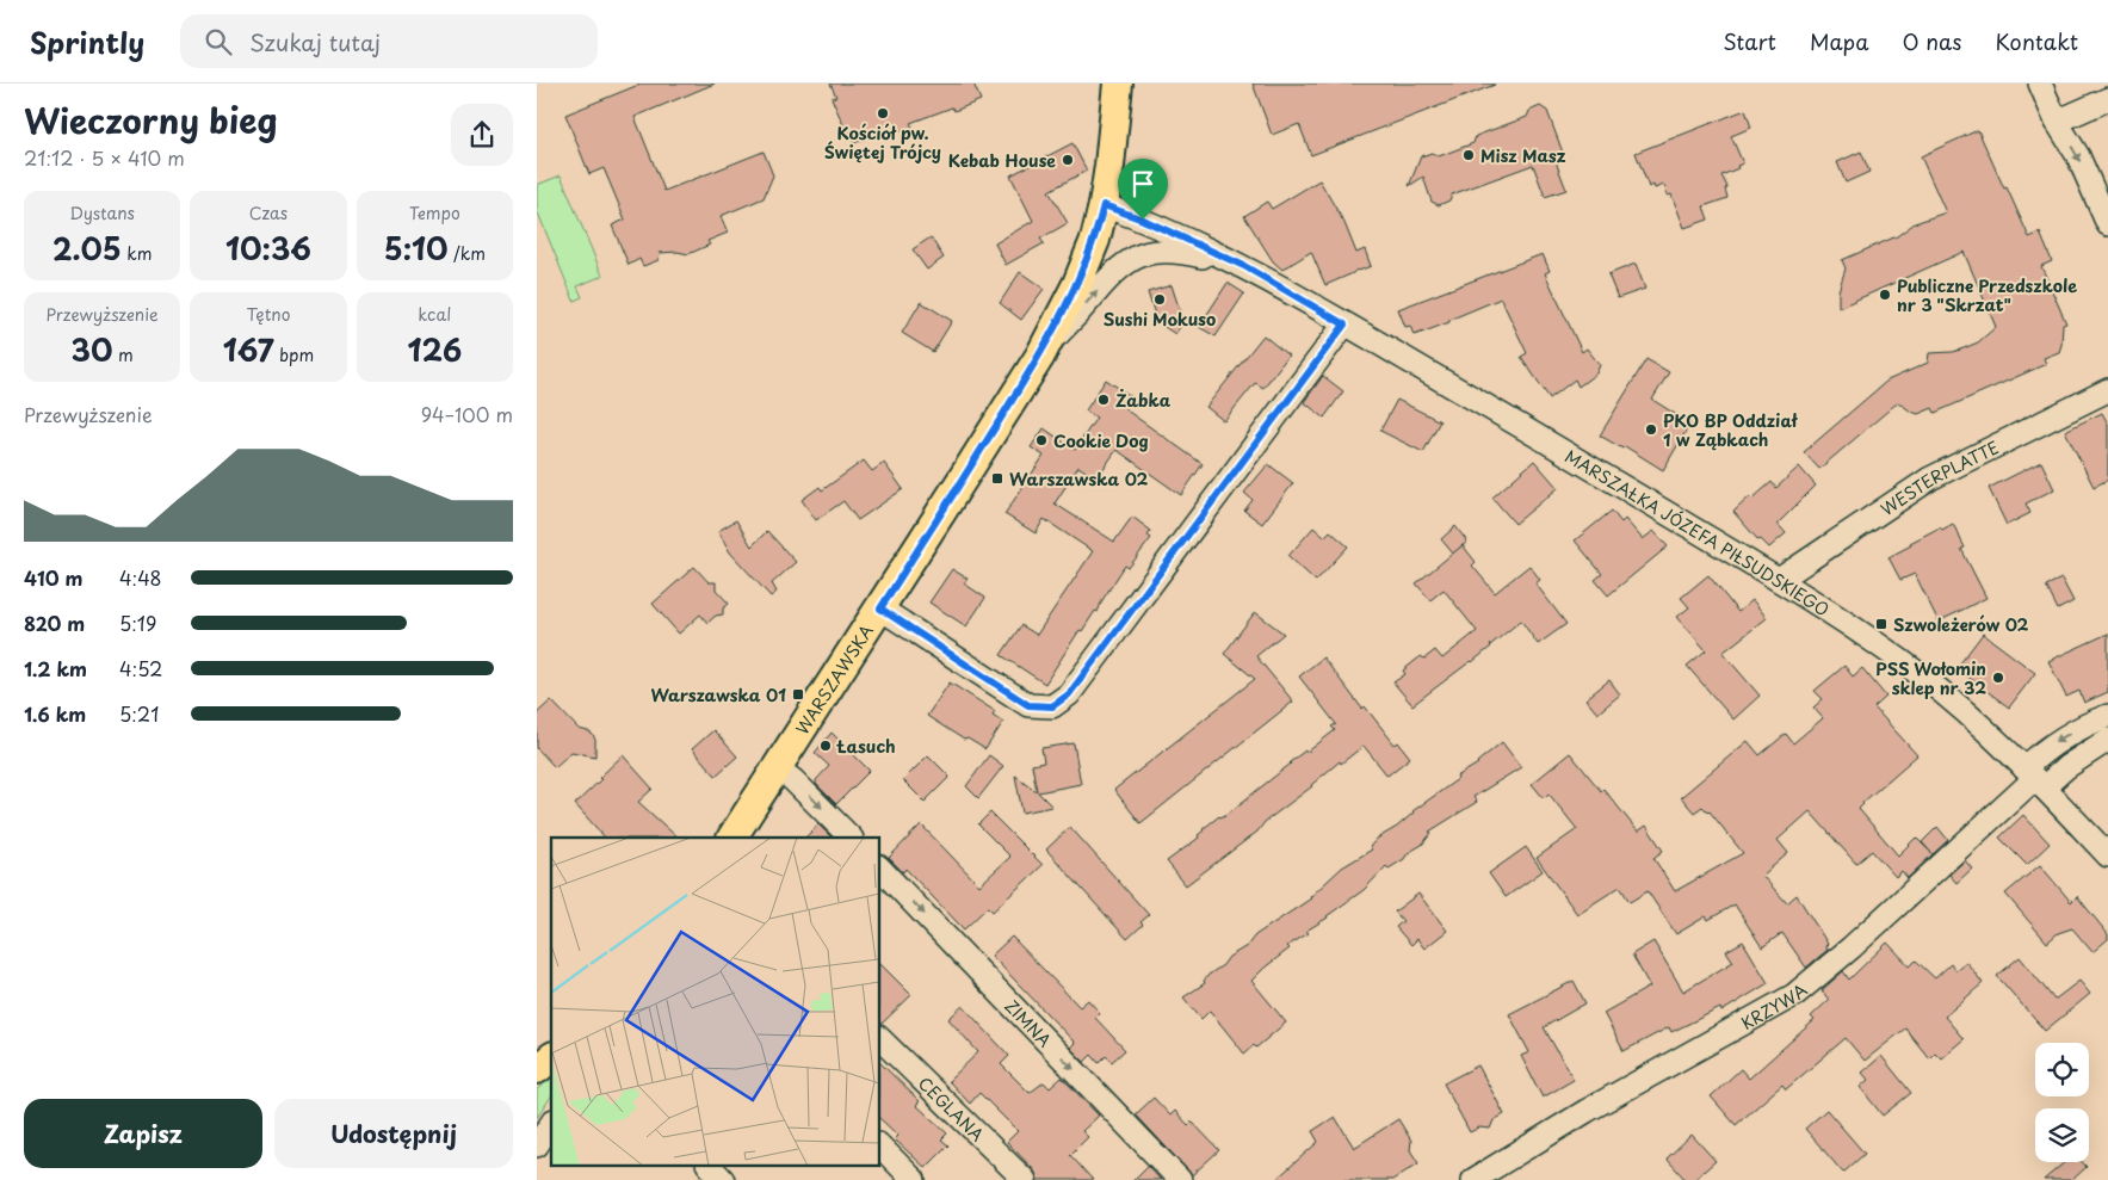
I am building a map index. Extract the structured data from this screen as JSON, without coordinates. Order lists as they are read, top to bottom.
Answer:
{
  "streets": {
    "main road": ["WARSZAWSKA"],
    "street": [
      "WESTERPLATTE",
      "MARSZAŁKA JÓZEFA PIŁSUDSKIEGO",
      "KRZYWA",
      "ZIMNA",
      "CEGLANA"
    ]
  },
  "crossings": [
    ["WESTERPLATTE", "MARSZAŁKA JÓZEFA PIŁSUDSKIEGO"],
    ["MARSZAŁKA JÓZEFA PIŁSUDSKIEGO", "WARSZAWSKA"],
    ["MARSZAŁKA JÓZEFA PIŁSUDSKIEGO", "KRZYWA"]
  ],
  "one_way": ["ZIMNA"],
  "places": {
    "other": [
      "Kościół pw. Świętej Trójcy",
      "Misz Masz",
      "Kebab House",
      "Publiczne Przedszkole nr 3 \"Skrzat\"",
      "Sushi Mokuso",
      "Żabka",
      "PKO BP Oddział 1 w Ząbkach",
      "Cookie Dog",
      "PSS Wołomin sklep nr 32",
      "Łasuch"
    ],
    "transit": ["Warszawska 02", "Szwoleżerów 02", "Warszawska 01"]
  },
  "page": {
    "header": "Sprintly",
    "search": "Szukaj tutaj",
    "nav": [
      "Start",
      "Mapa",
      "O nas",
      "Kontakt"
    ],
    "heading": ["Wieczorny bieg", "21:12 · 5 × 410 m"],
    "stats": [
      ["Dystans", "2.05 km"],
      ["Czas", "10:36"],
      ["Tempo", "5:10 /km"],
      ["Przewyższenie", "30 m"],
      ["Tętno", "167 bpm"],
      ["kcal", "126"]
    ],
    "chart": ["Przewyższenie", "94–100 m"],
    "list": [
      {
        "name": "410 m",
        "note": "4:48"
      },
      {
        "name": "820 m",
        "note": "5:19"
      },
      {
        "name": "1.2 km",
        "note": "4:52"
      },
      {
        "name": "1.6 km",
        "note": "5:21"
      }
    ],
    "buttons": ["Zapisz", "Udostępnij"]
  }
}
